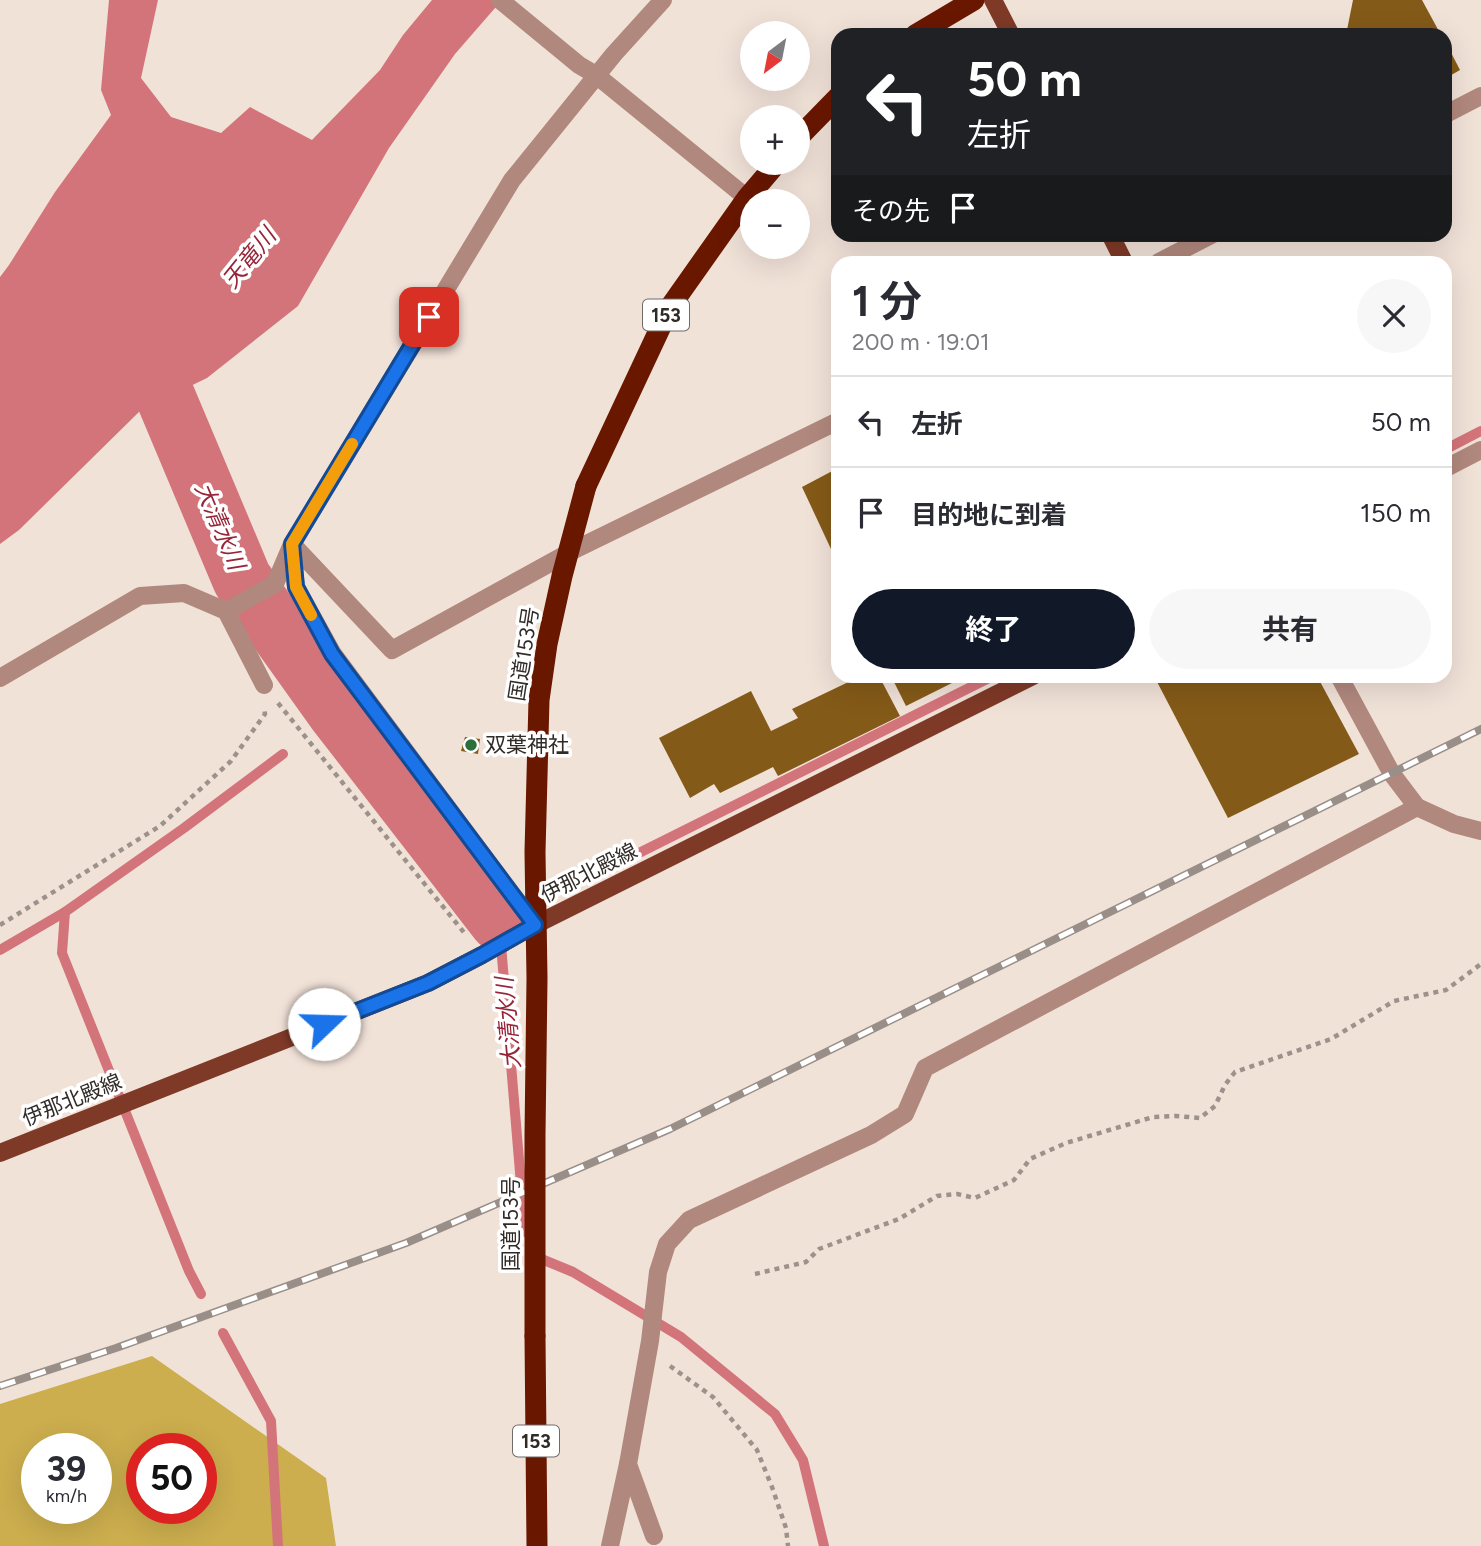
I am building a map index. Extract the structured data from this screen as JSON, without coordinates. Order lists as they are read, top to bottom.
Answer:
{
  "streets": {
    "highway": ["153", "国道153号"],
    "main road": ["伊那北殿線"]
  },
  "water": ["天竜川", "大清水川"],
  "places": ["双葉神社"],
  "north": "bottom left",
  "page": {
    "map_buttons": ["+", "−"],
    "turn": ["50 m", "左折"],
    "then": "その先",
    "heading": ["1 分", "200 m · 19:01"],
    "list": [
      {
        "name": "左折",
        "value": "50 m"
      },
      {
        "name": "目的地に到着",
        "value": "150 m"
      }
    ],
    "buttons": ["終了", "共有"],
    "speed": "39 km/h",
    "limit": "50"
  }
}
